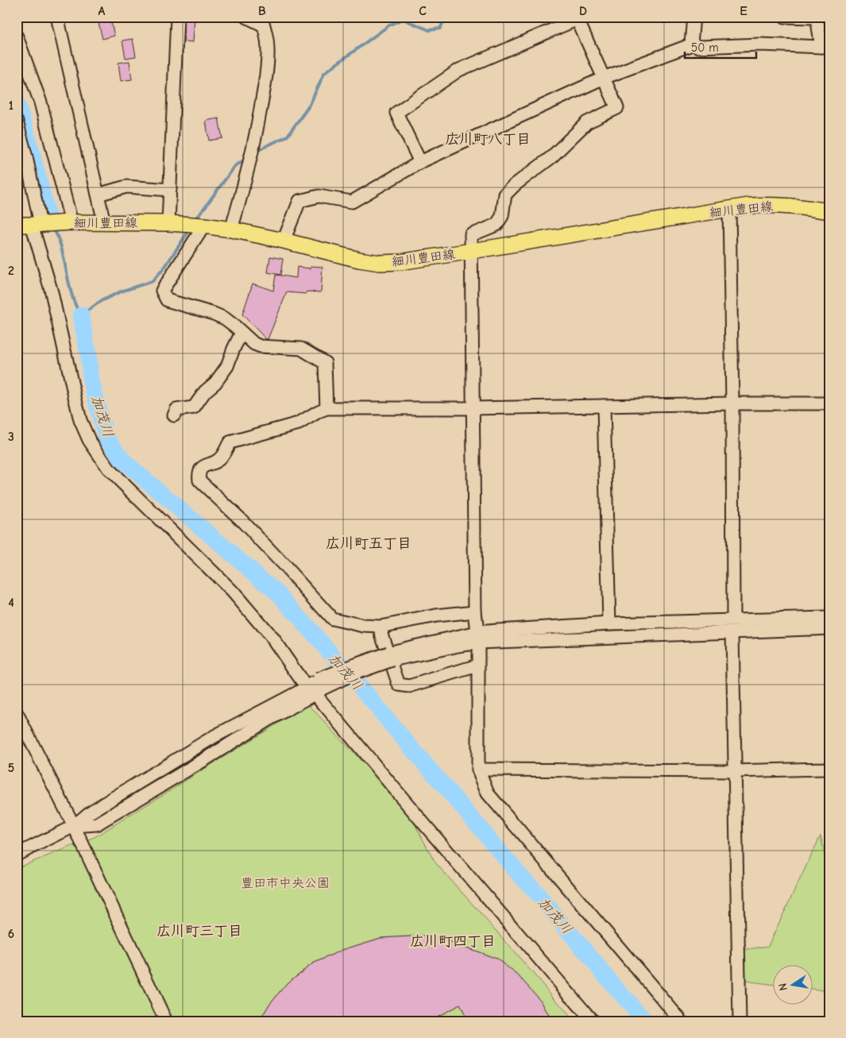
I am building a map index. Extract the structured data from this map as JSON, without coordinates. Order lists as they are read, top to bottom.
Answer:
{
  "streets": {
    "main road": ["細川豊田線"]
  },
  "districts": [
    "広川町八丁目",
    "広川町五丁目",
    "広川町三丁目",
    "広川町四丁目"
  ],
  "water": ["加茂川"],
  "parks": ["豊田市中央公園"],
  "scale_bar": "50 m",
  "north": "left",
  "grid": {
    "columns": [
      "A",
      "B",
      "C",
      "D",
      "E"
    ],
    "rows": [
      "1",
      "2",
      "3",
      "4",
      "5",
      "6"
    ]
  }
}
